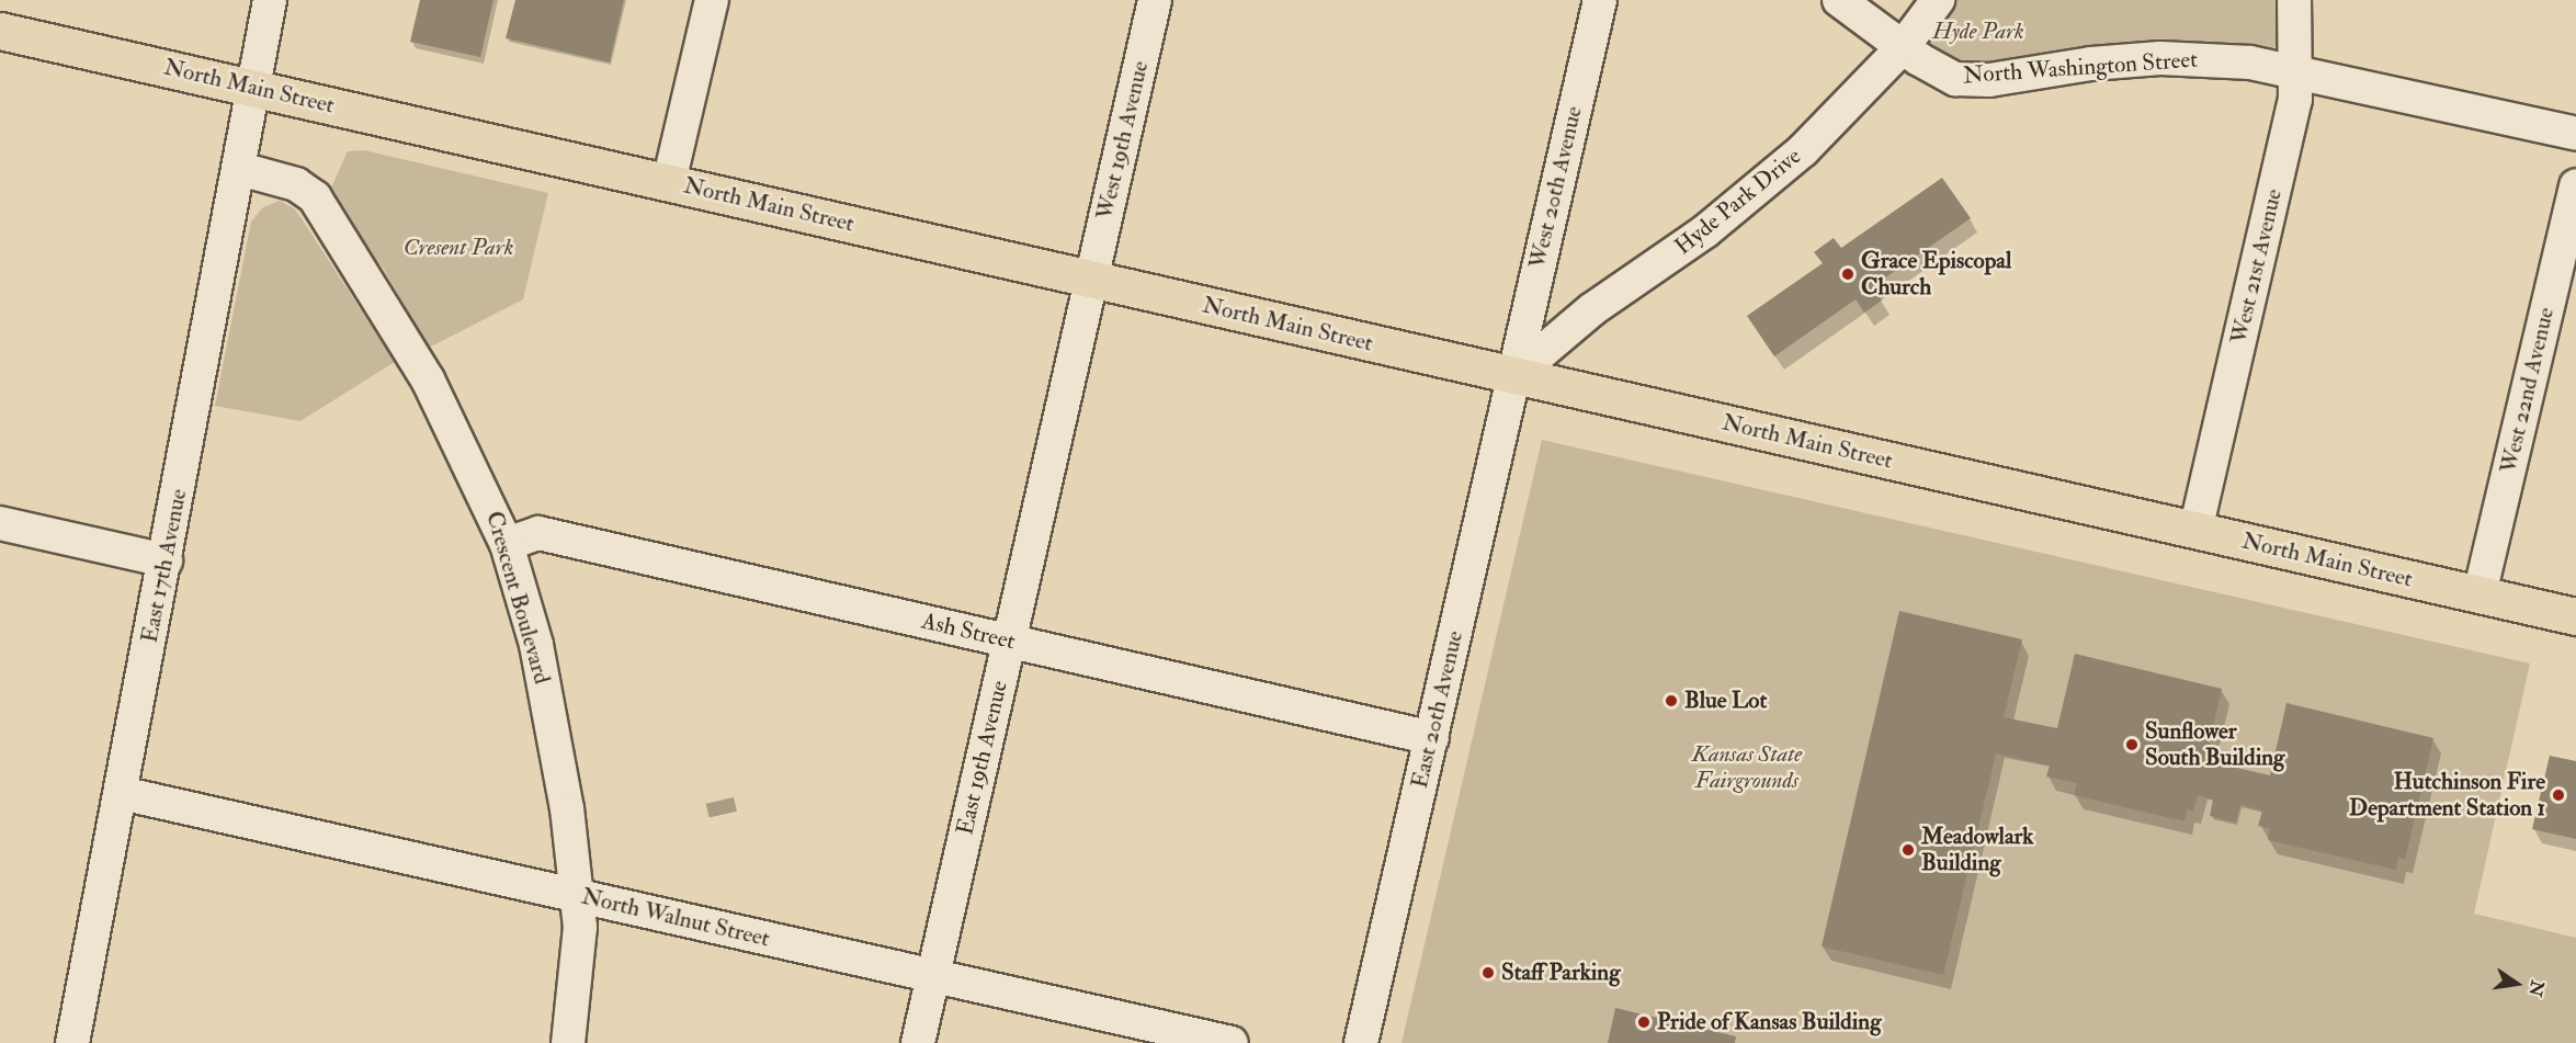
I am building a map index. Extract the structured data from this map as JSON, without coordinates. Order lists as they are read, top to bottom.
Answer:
{
  "streets": {
    "main road": ["North Main Street"],
    "street": [
      "North Washington Street",
      "West 19th Avenue",
      "West 20th Avenue",
      "Hyde Park Drive",
      "West 21st Avenue",
      "West 22nd Avenue",
      "East 17th Avenue",
      "Crescent Boulevard",
      "Ash Street",
      "East 20th Avenue",
      "East 19th Avenue",
      "North Walnut Street"
    ]
  },
  "crossings": [
    ["North Washington Street", "Hyde Park Drive"],
    ["North Washington Street", "West 21st Avenue"],
    ["North Main Street", "West 19th Avenue"],
    ["North Main Street", "West 20th Avenue"],
    ["North Main Street", "Hyde Park Drive"],
    ["North Main Street", "West 21st Avenue"],
    ["North Main Street", "West 22nd Avenue"],
    ["North Main Street", "East 17th Avenue"],
    ["North Main Street", "East 20th Avenue"],
    ["North Main Street", "East 19th Avenue"],
    ["West 19th Avenue", "East 19th Avenue"],
    ["West 20th Avenue", "Hyde Park Drive"],
    ["West 20th Avenue", "East 20th Avenue"],
    ["Hyde Park Drive", "East 20th Avenue"],
    ["East 17th Avenue", "Crescent Boulevard"],
    ["East 17th Avenue", "North Walnut Street"],
    ["Crescent Boulevard", "Ash Street"],
    ["Crescent Boulevard", "North Walnut Street"],
    ["Ash Street", "East 20th Avenue"],
    ["Ash Street", "East 19th Avenue"],
    ["East 19th Avenue", "North Walnut Street"]
  ],
  "parks": ["Hyde Park", "Cresent Park", "Kansas State Fairgrounds"],
  "places": [
    "Grace Episcopal Church",
    "Blue Lot",
    "Sunflower South Building",
    "Hutchinson Fire Department Station 1",
    "Meadowlark Building",
    "Staff Parking",
    "Pride of Kansas Building"
  ],
  "north": "right"
}
